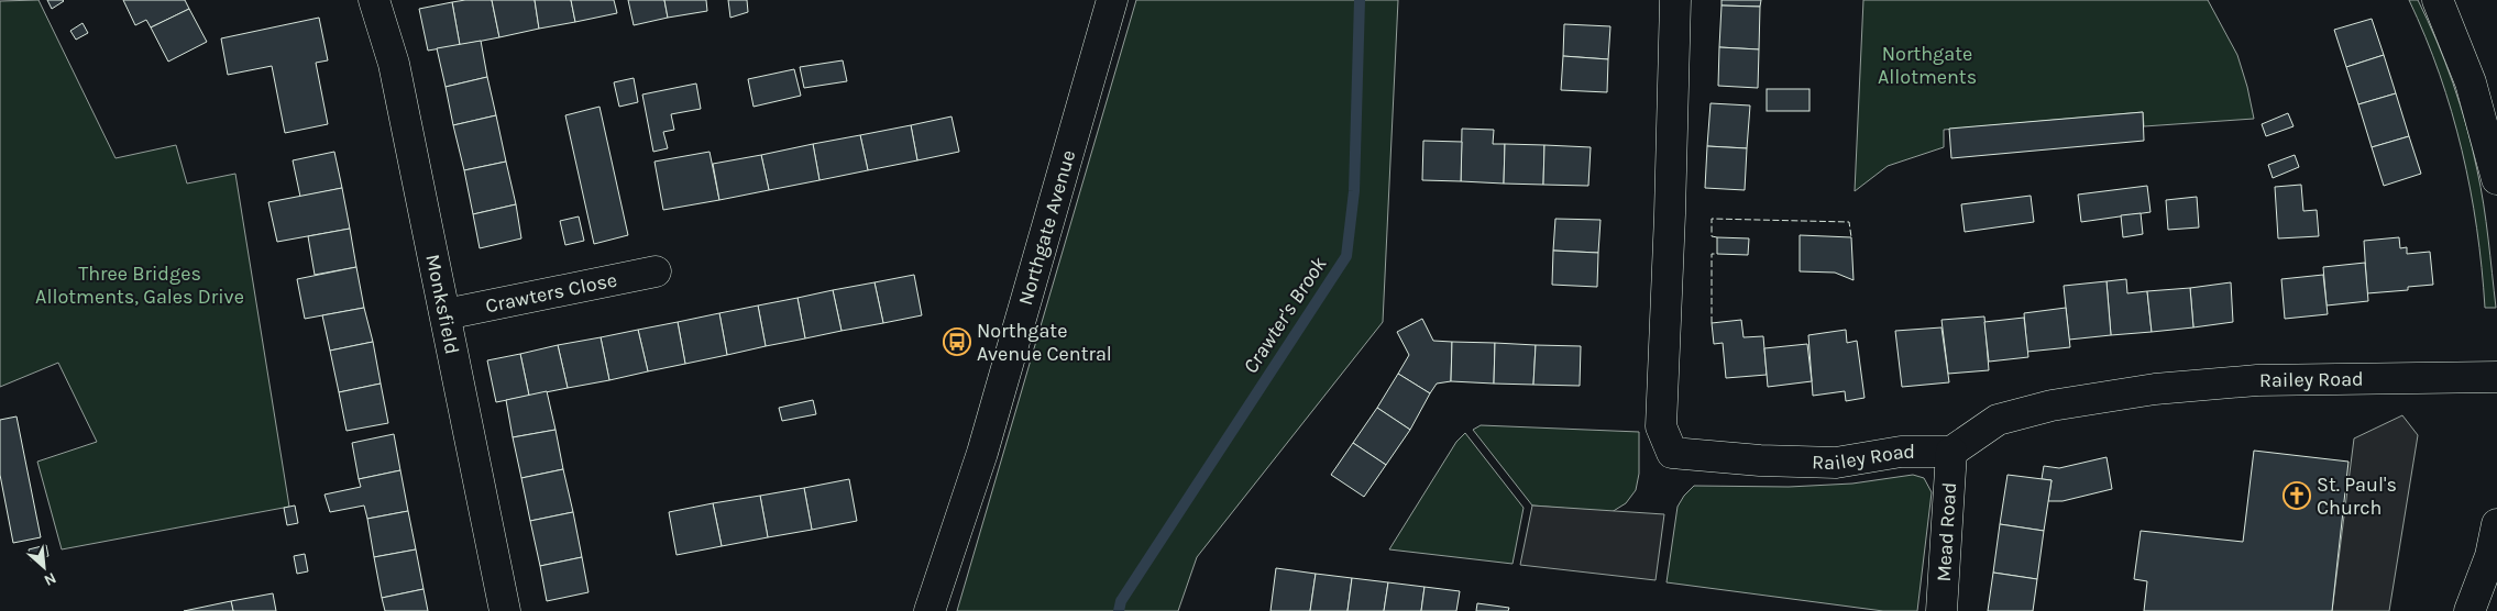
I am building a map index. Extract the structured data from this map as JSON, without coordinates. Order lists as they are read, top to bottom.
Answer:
{
  "streets": {
    "street": [
      "Northgate Avenue",
      "Crawters Close",
      "Monksfield",
      "Railey Road",
      "Mead Road"
    ]
  },
  "crossings": [
    ["Crawters Close", "Monksfield"],
    ["Railey Road", "Mead Road"]
  ],
  "water": ["Crawter's Brook"],
  "parks": ["Northgate Allotments", "Three Bridges Allotments, Gales Drive"],
  "places": {
    "bus stop": ["Northgate Avenue Central"],
    "church": ["St. Paul's Church"]
  },
  "north": "bottom right"
}
